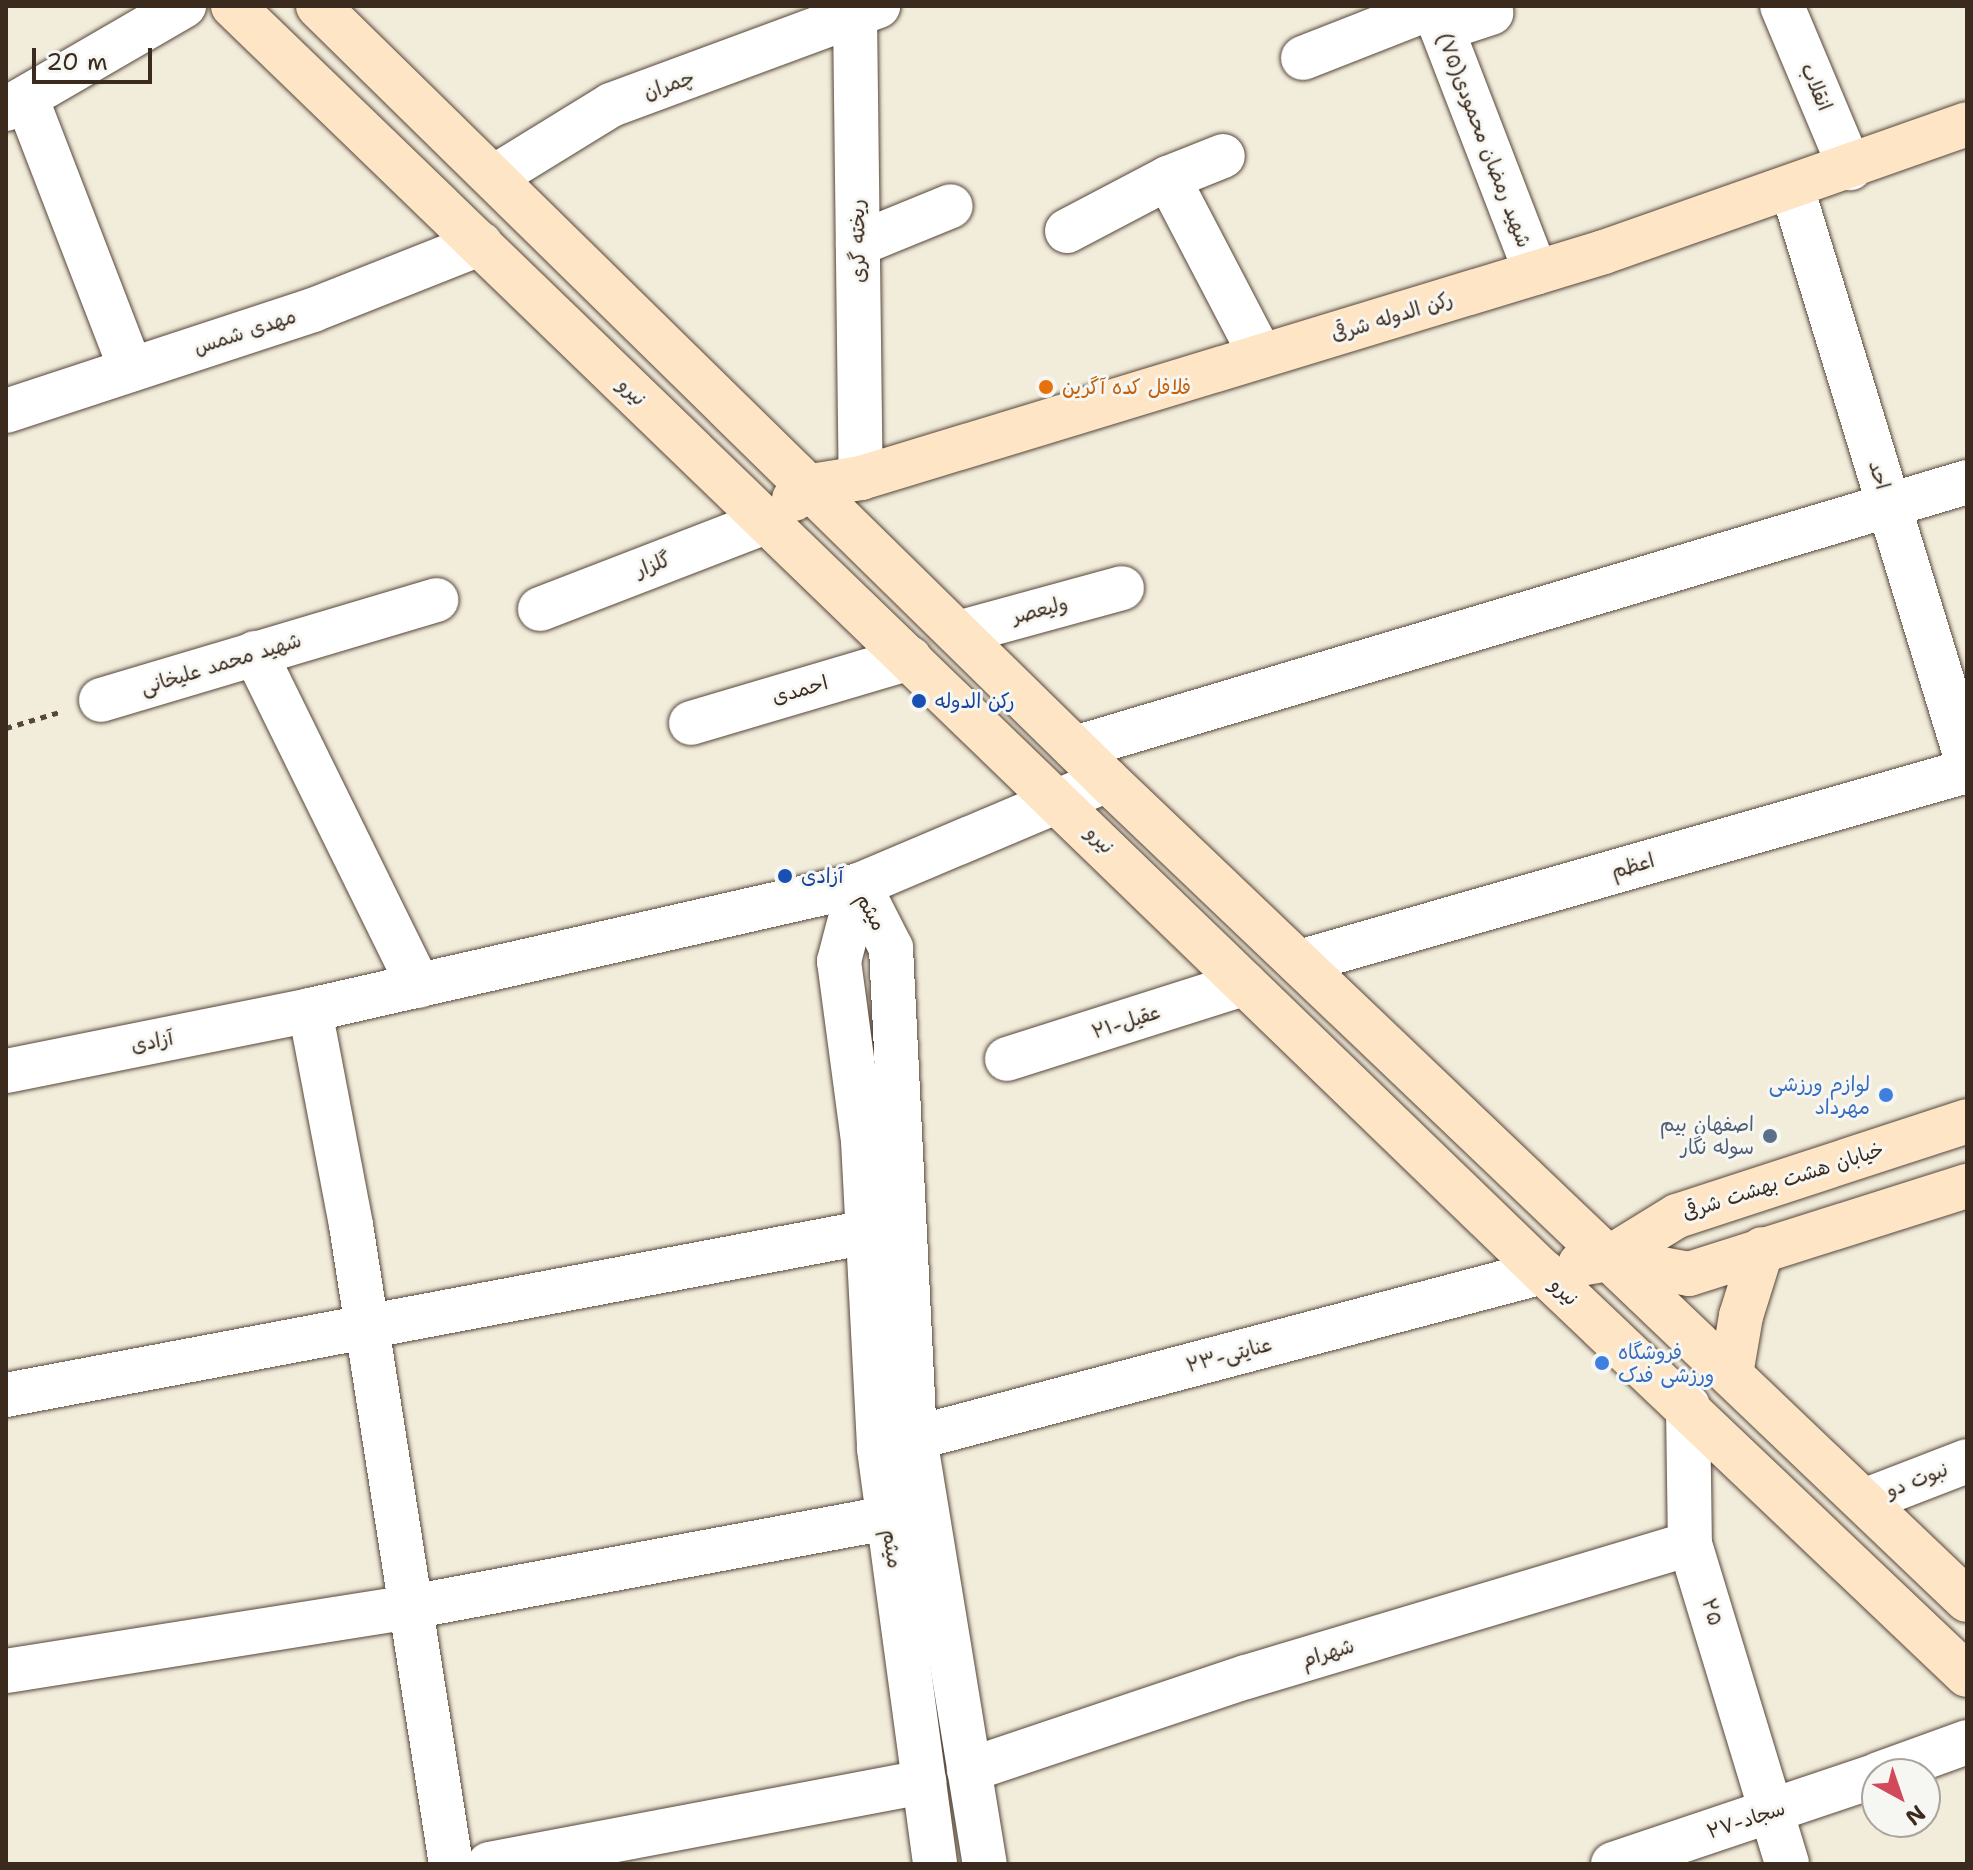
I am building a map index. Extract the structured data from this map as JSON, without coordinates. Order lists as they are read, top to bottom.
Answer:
{
  "streets": {
    "main road": ["رکن الدوله شرقی", "نیرو", "خیابان هشت بهشت شرقی"],
    "street": [
      "چمران",
      "انقلاب",
      "شهید رمضان محمودی(۷۵)",
      "ریخته گری",
      "مهدی شمس",
      "احد",
      "گلزار",
      "ولیعصر",
      "شهید محمد علیخانی",
      "احمدی",
      "اعظم",
      "میثم",
      "۲۱-عقیل",
      "آزادی",
      "۲۳-عنایتی",
      "نبوت دو",
      "۲۵",
      "شهرام",
      "۲۷-سجاد"
    ]
  },
  "crossings": [
    ["چمران", "ریخته گری"],
    ["انقلاب", "رکن الدوله شرقی"],
    ["شهید رمضان محمودی(۷۵)", "رکن الدوله شرقی"],
    ["ریخته گری", "رکن الدوله شرقی"],
    ["رکن الدوله شرقی", "احد"],
    ["مهدی شمس", "نیرو"],
    ["نیرو", "گلزار"],
    ["نیرو", "احمدی"],
    ["نیرو", "۲۱-عقیل"],
    ["نیرو", "آزادی"],
    ["نیرو", "۲۳-عنایتی"],
    ["نیرو", "۲۵"],
    ["میثم", "آزادی"],
    ["میثم", "۲۳-عنایتی"],
    ["میثم", "شهرام"],
    ["۲۵", "شهرام"],
    ["۲۵", "۲۷-سجاد"]
  ],
  "places": [
    "فلافل کده آگرین",
    "رکن الدوله",
    "آزادی",
    "لوازم ورزشی مهرداد",
    "اصفهان بیم سوله نگار",
    "فروشگاه ورزشی فدک"
  ],
  "scale_bar": "20 m",
  "north": "bottom right"
}
